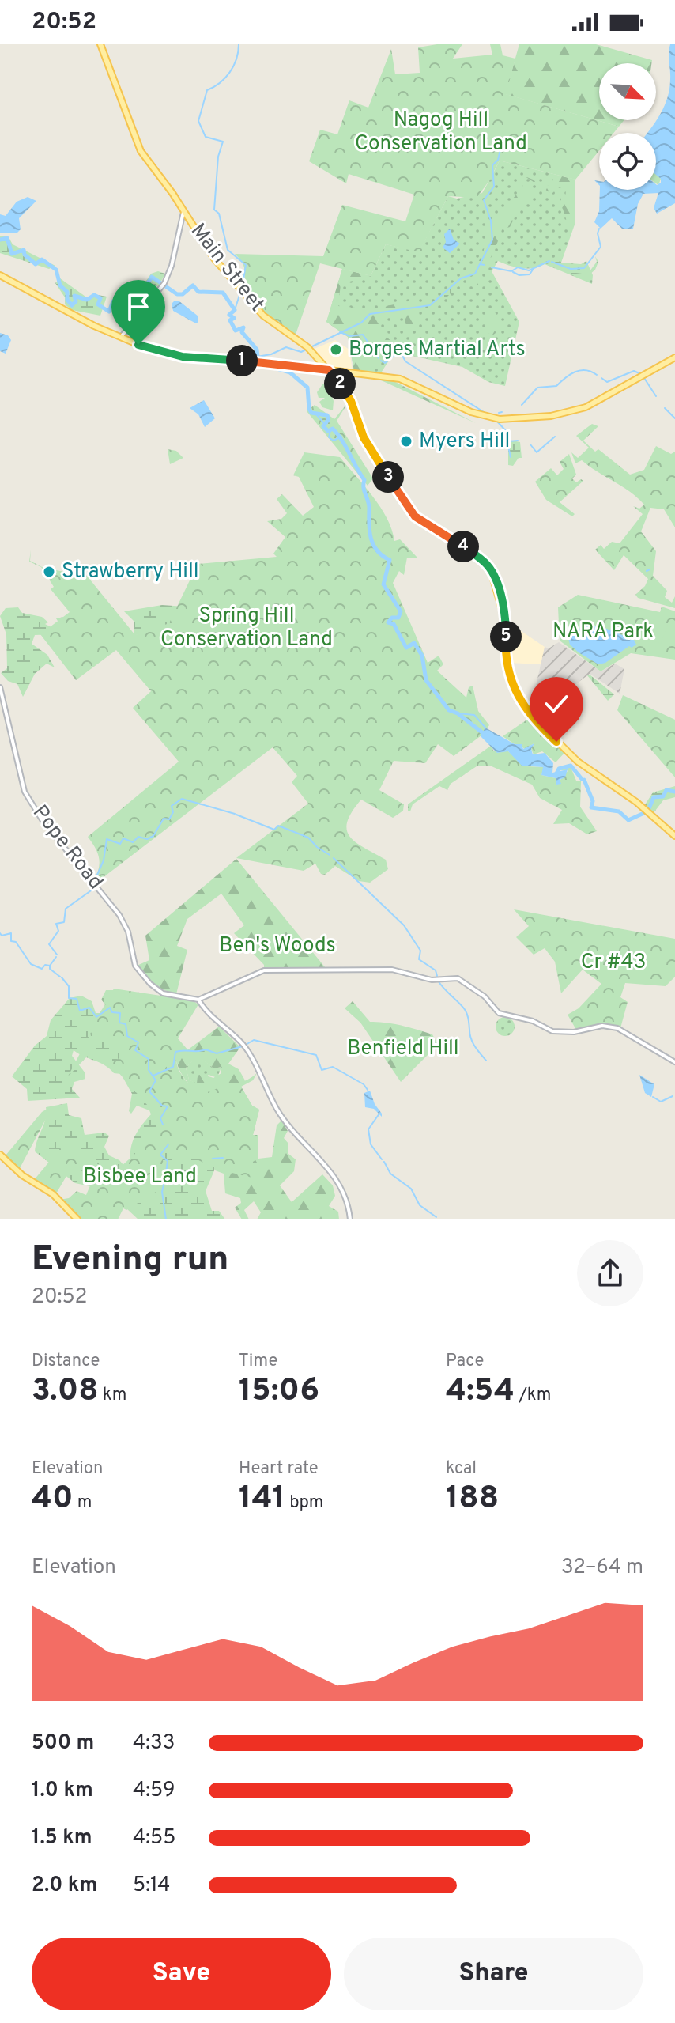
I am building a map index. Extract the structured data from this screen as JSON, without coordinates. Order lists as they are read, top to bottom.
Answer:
{
  "streets": {
    "main road": ["Main Street"],
    "street": ["Pope Road"]
  },
  "parks": [
    "Nagog Hill Conservation Land",
    "Spring Hill Conservation Land",
    "NARA Park",
    "Ben's Woods",
    "Cr #43",
    "Benfield Hill",
    "Bisbee Land"
  ],
  "places": ["Borges Martial Arts", "Myers Hill", "Strawberry Hill"],
  "north": "bottom right",
  "page": {
    "status": "20:52",
    "pins": [
      "1",
      "2",
      "3",
      "4",
      "5"
    ],
    "heading": ["Evening run", "20:52"],
    "stats": [
      ["Distance", "3.08 km"],
      ["Time", "15:06"],
      ["Pace", "4:54 /km"],
      ["Elevation", "40 m"],
      ["Heart rate", "141 bpm"],
      ["kcal", "188"]
    ],
    "chart": ["Elevation", "32–64 m"],
    "list": [
      {
        "name": "500 m",
        "note": "4:33"
      },
      {
        "name": "1.0 km",
        "note": "4:59"
      },
      {
        "name": "1.5 km",
        "note": "4:55"
      },
      {
        "name": "2.0 km",
        "note": "5:14"
      }
    ],
    "buttons": ["Save", "Share"]
  }
}
